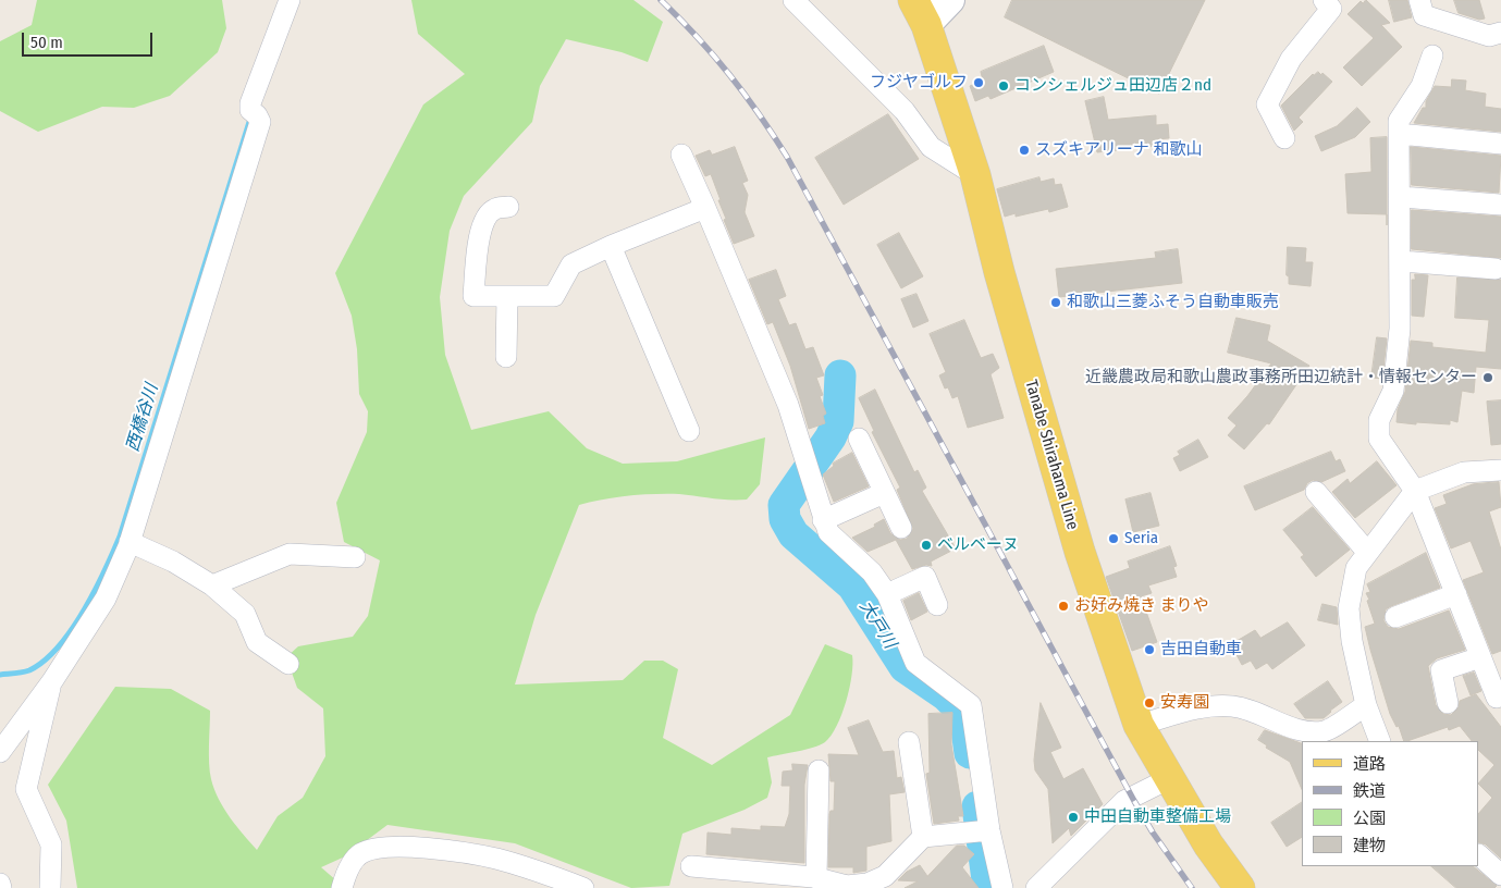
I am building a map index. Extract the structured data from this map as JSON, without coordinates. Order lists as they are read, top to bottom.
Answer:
{
  "streets": {
    "main road": ["Tanabe Shirahama Line"]
  },
  "water": ["西橋谷川", "大戸川"],
  "places": [
    "フジヤゴルフ",
    "コンシェルジュ田辺店２nd",
    "スズキアリーナ 和歌山",
    "和歌山三菱ふそう自動車販売",
    "近畿農政局和歌山農政事務所田辺統計・情報センター",
    "Seria",
    "ベルベーヌ",
    "お好み焼き まりや",
    "吉田自動車",
    "安寿園",
    "中田自動車整備工場"
  ],
  "legend": [
    "道路",
    "鉄道",
    "公園",
    "建物"
  ],
  "scale_bar": "50 m"
}
